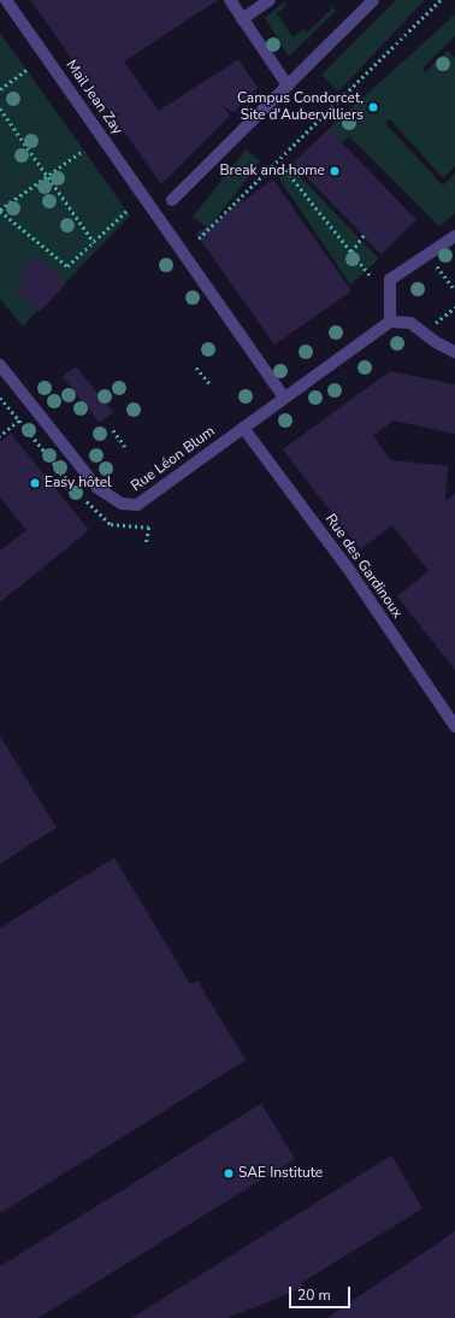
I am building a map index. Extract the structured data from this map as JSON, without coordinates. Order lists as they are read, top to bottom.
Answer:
{
  "streets": {
    "street": ["Mail Jean Zay", "Rue Léon Blum", "Rue des Gardinoux"]
  },
  "crossings": [
    ["Mail Jean Zay", "Rue Léon Blum"],
    ["Rue Léon Blum", "Rue des Gardinoux"]
  ],
  "places": [
    "Campus Condorcet, Site d'Aubervilliers",
    "Break and home",
    "Easy hôtel",
    "SAE Institute"
  ],
  "scale_bar": "20 m"
}
